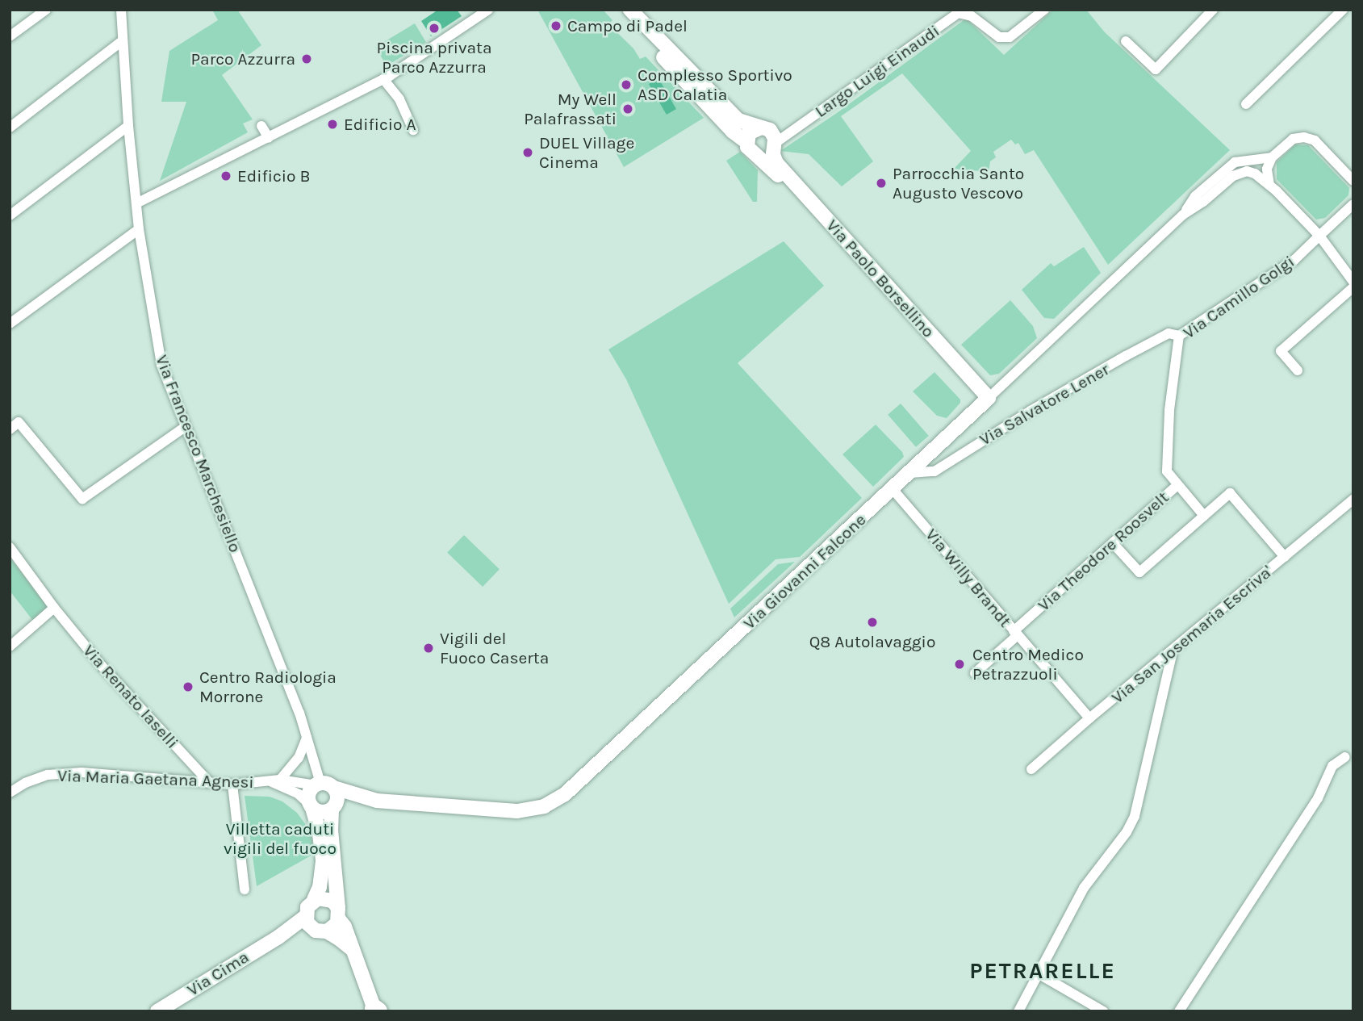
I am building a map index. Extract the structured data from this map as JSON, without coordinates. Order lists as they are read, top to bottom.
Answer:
{
  "streets": {
    "street": [
      "Largo Luigi Einaudi",
      "Via Paolo Borsellino",
      "Via Camillo Golgi",
      "Via Salvatore Lener",
      "Via Francesco Marchesiello",
      "Via Theodore Roosvelt",
      "Via Giovanni Falcone",
      "Via Willy Brandt",
      "Via San Josemaria Escriva'",
      "Via Renato Iaselli",
      "Via Maria Gaetana Agnesi",
      "Via Cima"
    ]
  },
  "crossings": [
    ["Largo Luigi Einaudi", "Via Paolo Borsellino"],
    ["Via Paolo Borsellino", "Via Giovanni Falcone"],
    ["Via Camillo Golgi", "Via Salvatore Lener"],
    ["Via Camillo Golgi", "Via Theodore Roosvelt"],
    ["Via Camillo Golgi", "Via Giovanni Falcone"],
    ["Via Salvatore Lener", "Via Giovanni Falcone"],
    ["Via Francesco Marchesiello", "Via Giovanni Falcone"],
    ["Via Francesco Marchesiello", "Via Maria Gaetana Agnesi"],
    ["Via Theodore Roosvelt", "Via Willy Brandt"],
    ["Via Giovanni Falcone", "Via Willy Brandt"],
    ["Via Giovanni Falcone", "Via Maria Gaetana Agnesi"],
    ["Via Willy Brandt", "Via San Josemaria Escriva'"],
    ["Via Renato Iaselli", "Via Maria Gaetana Agnesi"]
  ],
  "districts": ["PETRARELLE"],
  "parks": ["Villetta caduti vigili del fuoco"],
  "places": [
    "Campo di Padel",
    "Piscina privata Parco Azzurra",
    "Parco Azzurra",
    "Complesso Sportivo ASD Calatia",
    "My Well Palafrassati",
    "Edificio A",
    "DUEL Village Cinema",
    "Edificio B",
    "Parrocchia Santo Augusto Vescovo",
    "Q8 Autolavaggio",
    "Vigili del Fuoco Caserta",
    "Centro Medico Petrazzuoli",
    "Centro Radiologia Morrone"
  ]
}
